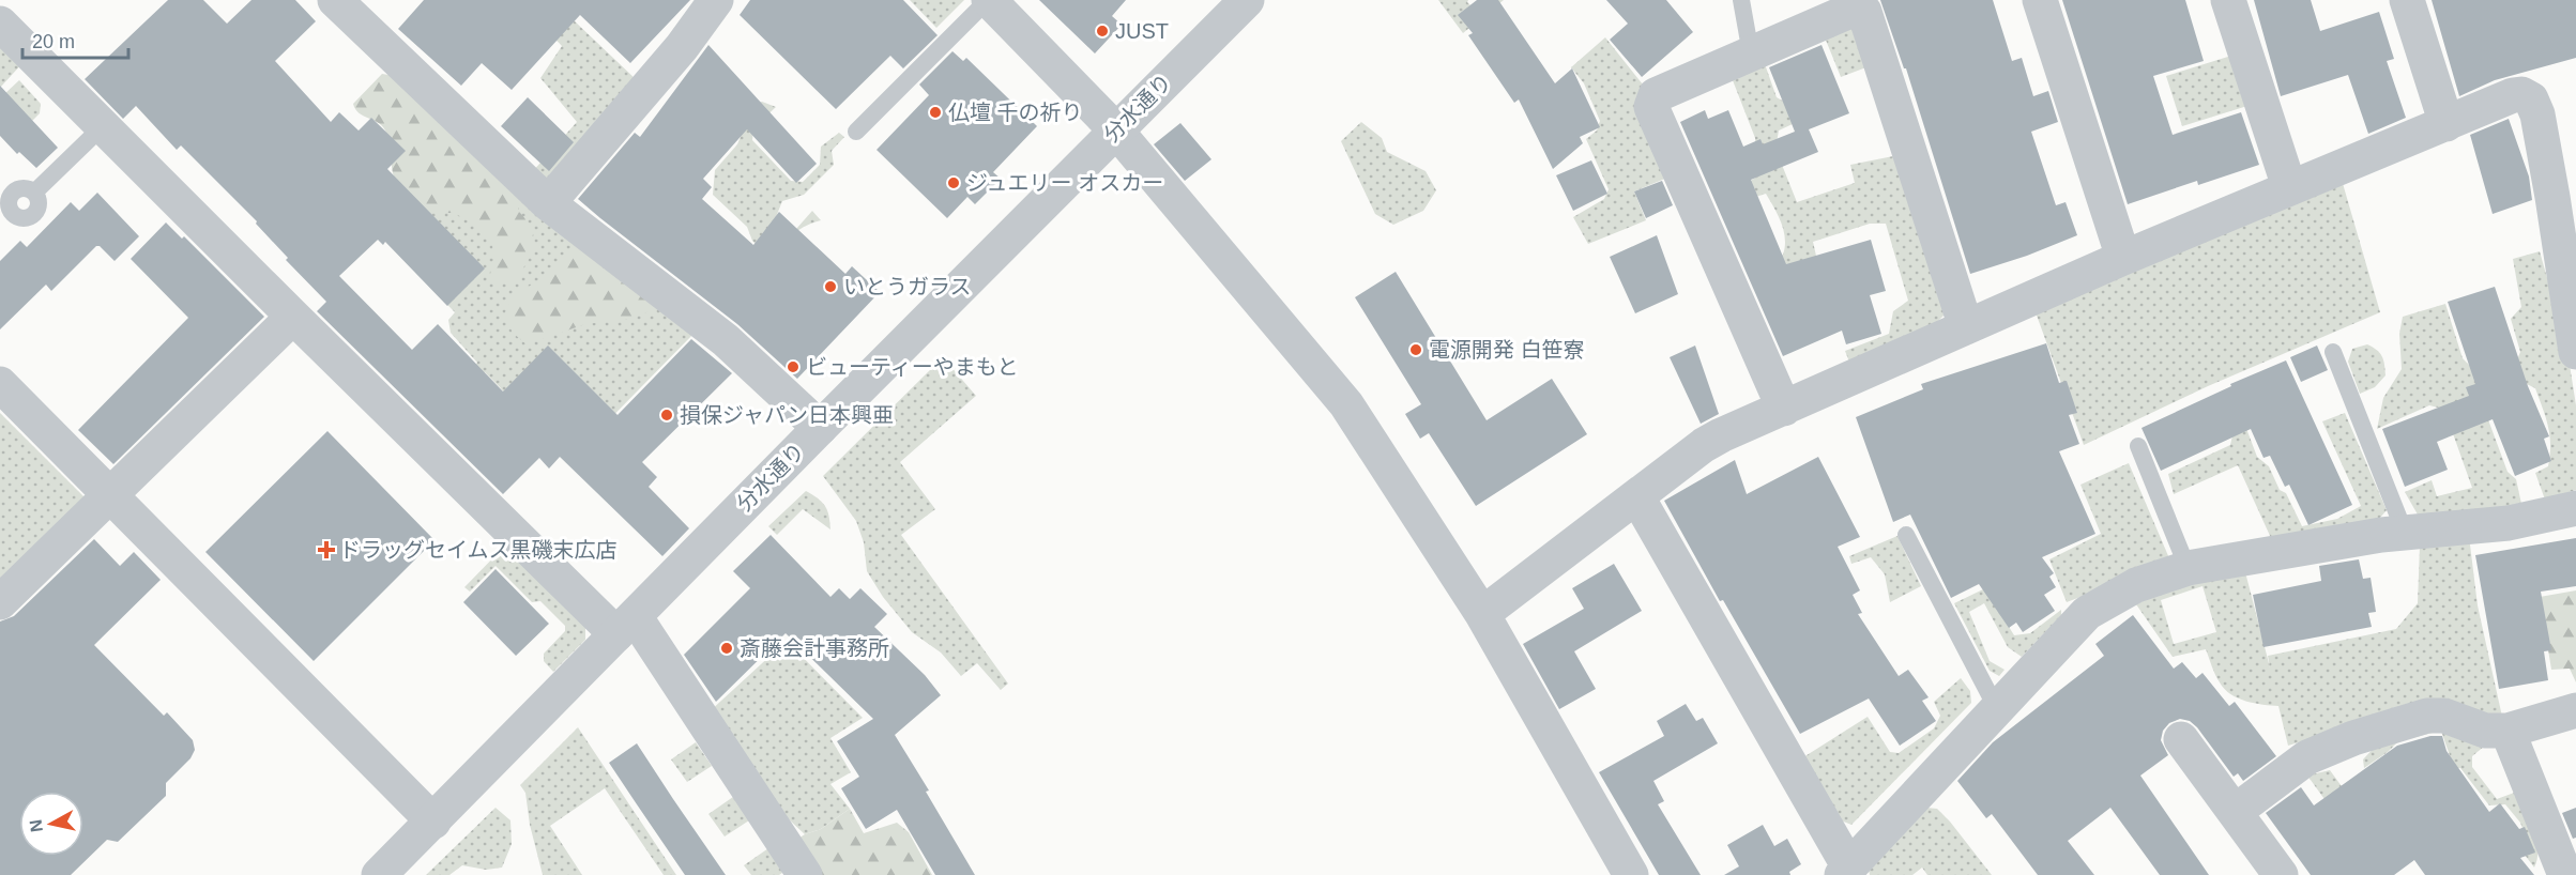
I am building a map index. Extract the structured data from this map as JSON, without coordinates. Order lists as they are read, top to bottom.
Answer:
{
  "streets": {
    "street": ["分水通り"]
  },
  "places": {
    "other": [
      "JUST",
      "仏壇 千の祈り",
      "ジュエリー オスカー",
      "いとうガラス",
      "電源開発 白笹寮",
      "ビューティーやまもと",
      "損保ジャパン日本興亜",
      "斎藤会計事務所"
    ],
    "health": ["ドラッグセイムス黒磯末広店"]
  },
  "scale_bar": "20 m",
  "north": "left"
}
